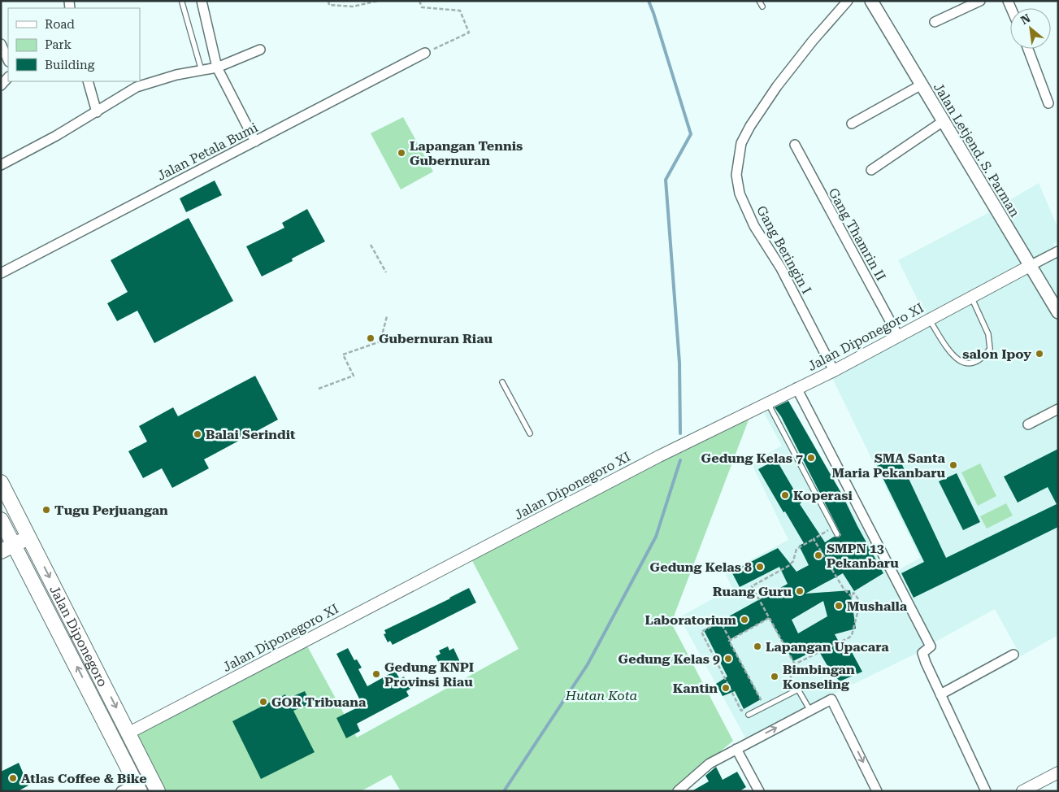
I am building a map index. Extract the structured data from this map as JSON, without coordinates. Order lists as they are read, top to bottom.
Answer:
{
  "streets": {
    "main road": ["Jalan Letjend. S. Parman", "Jalan Diponegoro"],
    "street": [
      "Jalan Petala Bumi",
      "Gang Thamrin II",
      "Gang Beringin I",
      "Jalan Diponegoro XI"
    ]
  },
  "crossings": [
    ["Jalan Letjend. S. Parman", "Jalan Diponegoro XI"],
    ["Gang Thamrin II", "Jalan Diponegoro XI"],
    ["Gang Beringin I", "Jalan Diponegoro XI"],
    ["Jalan Diponegoro XI", "Jalan Diponegoro"]
  ],
  "parks": ["Hutan Kota"],
  "places": [
    "Lapangan Tennis Gubernuran",
    "Gubernuran Riau",
    "salon Ipoy",
    "Balai Serindit",
    "Gedung Kelas 7",
    "SMA Santa Maria Pekanbaru",
    "Koperasi",
    "Tugu Perjuangan",
    "SMPN 13 Pekanbaru",
    "Gedung Kelas 8",
    "Ruang Guru",
    "Mushalla",
    "Laboratorium",
    "Lapangan Upacara",
    "Gedung Kelas 9",
    "Gedung KNPI Provinsi Riau",
    "Bimbingan Konseling",
    "Kantin",
    "GOR Tribuana",
    "Atlas Coffee & Bike"
  ],
  "legend": ["Road", "Park", "Building"],
  "north": "top left"
}
